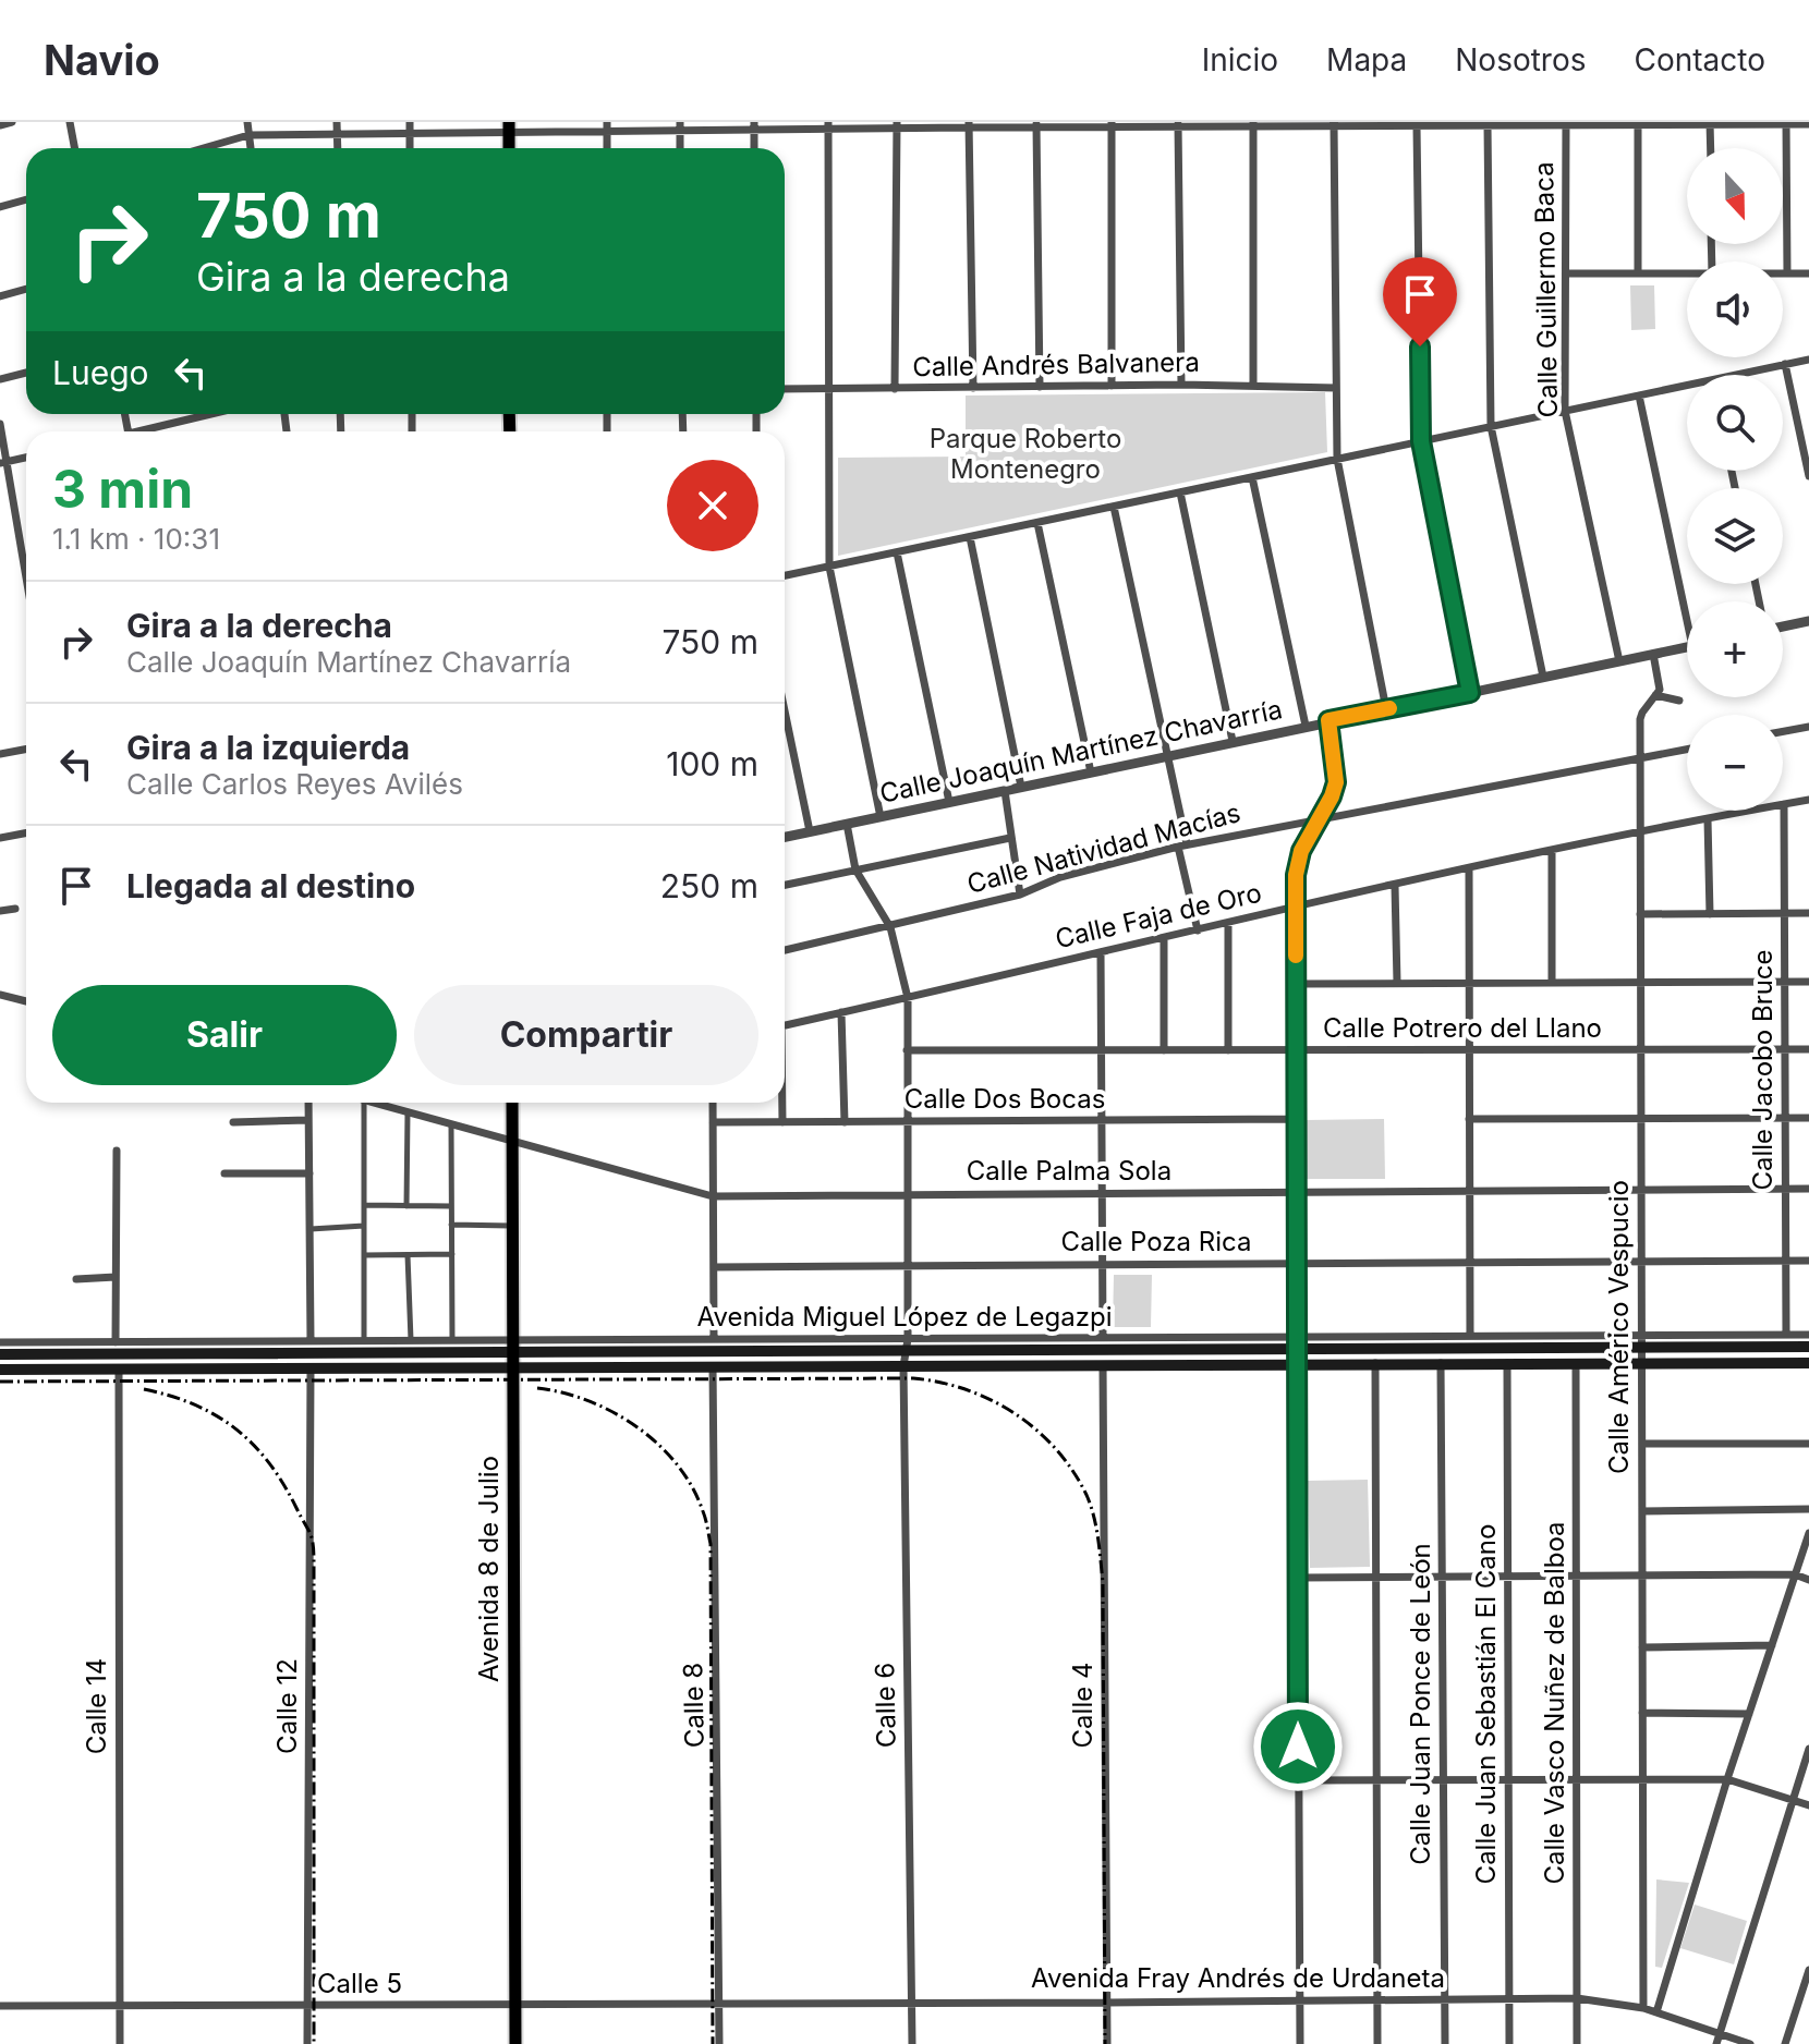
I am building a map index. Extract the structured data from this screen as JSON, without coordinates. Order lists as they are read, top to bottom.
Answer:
{
  "streets": {
    "main road": ["Avenida Miguel López de Legazpi", "Avenida 8 de Julio"],
    "street": [
      "Calle Guillermo Baca",
      "Calle Andrés Balvanera",
      "Calle Joaquín Martínez Chavarría",
      "Calle Natividad Macías",
      "Calle Faja de Oro",
      "Calle Potrero del Llano",
      "Calle Jacobo Bruce",
      "Calle Dos Bocas",
      "Calle Palma Sola",
      "Calle Poza Rica",
      "Calle Américo Vespucio",
      "Calle Vasco Nuñez de Balboa",
      "Calle Juan Ponce de León",
      "Calle Juan Sebastián El Cano",
      "Calle 8",
      "Calle 6",
      "Calle 4",
      "Calle 14",
      "Calle 12",
      "Avenida Fray Andrés de Urdaneta",
      "Calle 5"
    ]
  },
  "crossings": [
    ["Calle Guillermo Baca", "Calle Joaquín Martínez Chavarría"],
    ["Calle Joaquín Martínez Chavarría", "Calle Américo Vespucio"],
    ["Calle Natividad Macías", "Calle Américo Vespucio"],
    ["Calle Natividad Macías", "Calle 6"],
    ["Calle Faja de Oro", "Calle Jacobo Bruce"],
    ["Calle Faja de Oro", "Calle Américo Vespucio"],
    ["Calle Faja de Oro", "Calle 6"],
    ["Calle Potrero del Llano", "Calle Jacobo Bruce"],
    ["Calle Potrero del Llano", "Calle Américo Vespucio"],
    ["Calle Potrero del Llano", "Calle 6"],
    ["Calle Jacobo Bruce", "Calle Palma Sola"],
    ["Calle Jacobo Bruce", "Calle Poza Rica"],
    ["Calle Jacobo Bruce", "Avenida Miguel López de Legazpi"],
    ["Calle Dos Bocas", "Calle 6"],
    ["Calle Palma Sola", "Calle Américo Vespucio"],
    ["Calle Palma Sola", "Avenida 8 de Julio"],
    ["Calle Palma Sola", "Calle 6"],
    ["Calle Poza Rica", "Calle Américo Vespucio"],
    ["Calle Poza Rica", "Calle 6"],
    ["Avenida Miguel López de Legazpi", "Calle Américo Vespucio"],
    ["Avenida Miguel López de Legazpi", "Avenida 8 de Julio"],
    ["Avenida Miguel López de Legazpi", "Calle Vasco Nuñez de Balboa"],
    ["Avenida Miguel López de Legazpi", "Calle Juan Ponce de León"],
    ["Avenida Miguel López de Legazpi", "Calle Juan Sebastián El Cano"],
    ["Avenida Miguel López de Legazpi", "Calle 8"],
    ["Avenida Miguel López de Legazpi", "Calle 6"],
    ["Avenida Miguel López de Legazpi", "Calle 4"],
    ["Avenida Miguel López de Legazpi", "Calle 14"],
    ["Avenida Miguel López de Legazpi", "Calle 12"],
    ["Calle Américo Vespucio", "Avenida Fray Andrés de Urdaneta"],
    ["Avenida 8 de Julio", "Calle 5"],
    ["Calle Vasco Nuñez de Balboa", "Avenida Fray Andrés de Urdaneta"],
    ["Calle Juan Ponce de León", "Avenida Fray Andrés de Urdaneta"],
    ["Calle Juan Sebastián El Cano", "Avenida Fray Andrés de Urdaneta"],
    ["Calle 8", "Avenida Fray Andrés de Urdaneta"],
    ["Calle 8", "Calle 5"],
    ["Calle 6", "Avenida Fray Andrés de Urdaneta"],
    ["Calle 4", "Avenida Fray Andrés de Urdaneta"],
    ["Calle 14", "Calle 5"],
    ["Calle 12", "Calle 5"],
    ["Avenida Fray Andrés de Urdaneta", "Calle 5"]
  ],
  "parks": ["Parque Roberto Montenegro"],
  "north": "bottom",
  "page": {
    "header": "Navio",
    "nav": [
      "Inicio",
      "Mapa",
      "Nosotros",
      "Contacto"
    ],
    "map_buttons": ["+", "−"],
    "turn": ["750 m", "Gira a la derecha"],
    "then": "Luego",
    "heading": ["3 min", "1.1 km · 10:31"],
    "list": [
      {
        "name": "Gira a la derecha",
        "note": "Calle Joaquín Martínez Chavarría",
        "value": "750 m"
      },
      {
        "name": "Gira a la izquierda",
        "note": "Calle Carlos Reyes Avilés",
        "value": "100 m"
      },
      {
        "name": "Llegada al destino",
        "value": "250 m"
      }
    ],
    "buttons": ["Salir", "Compartir"]
  }
}
